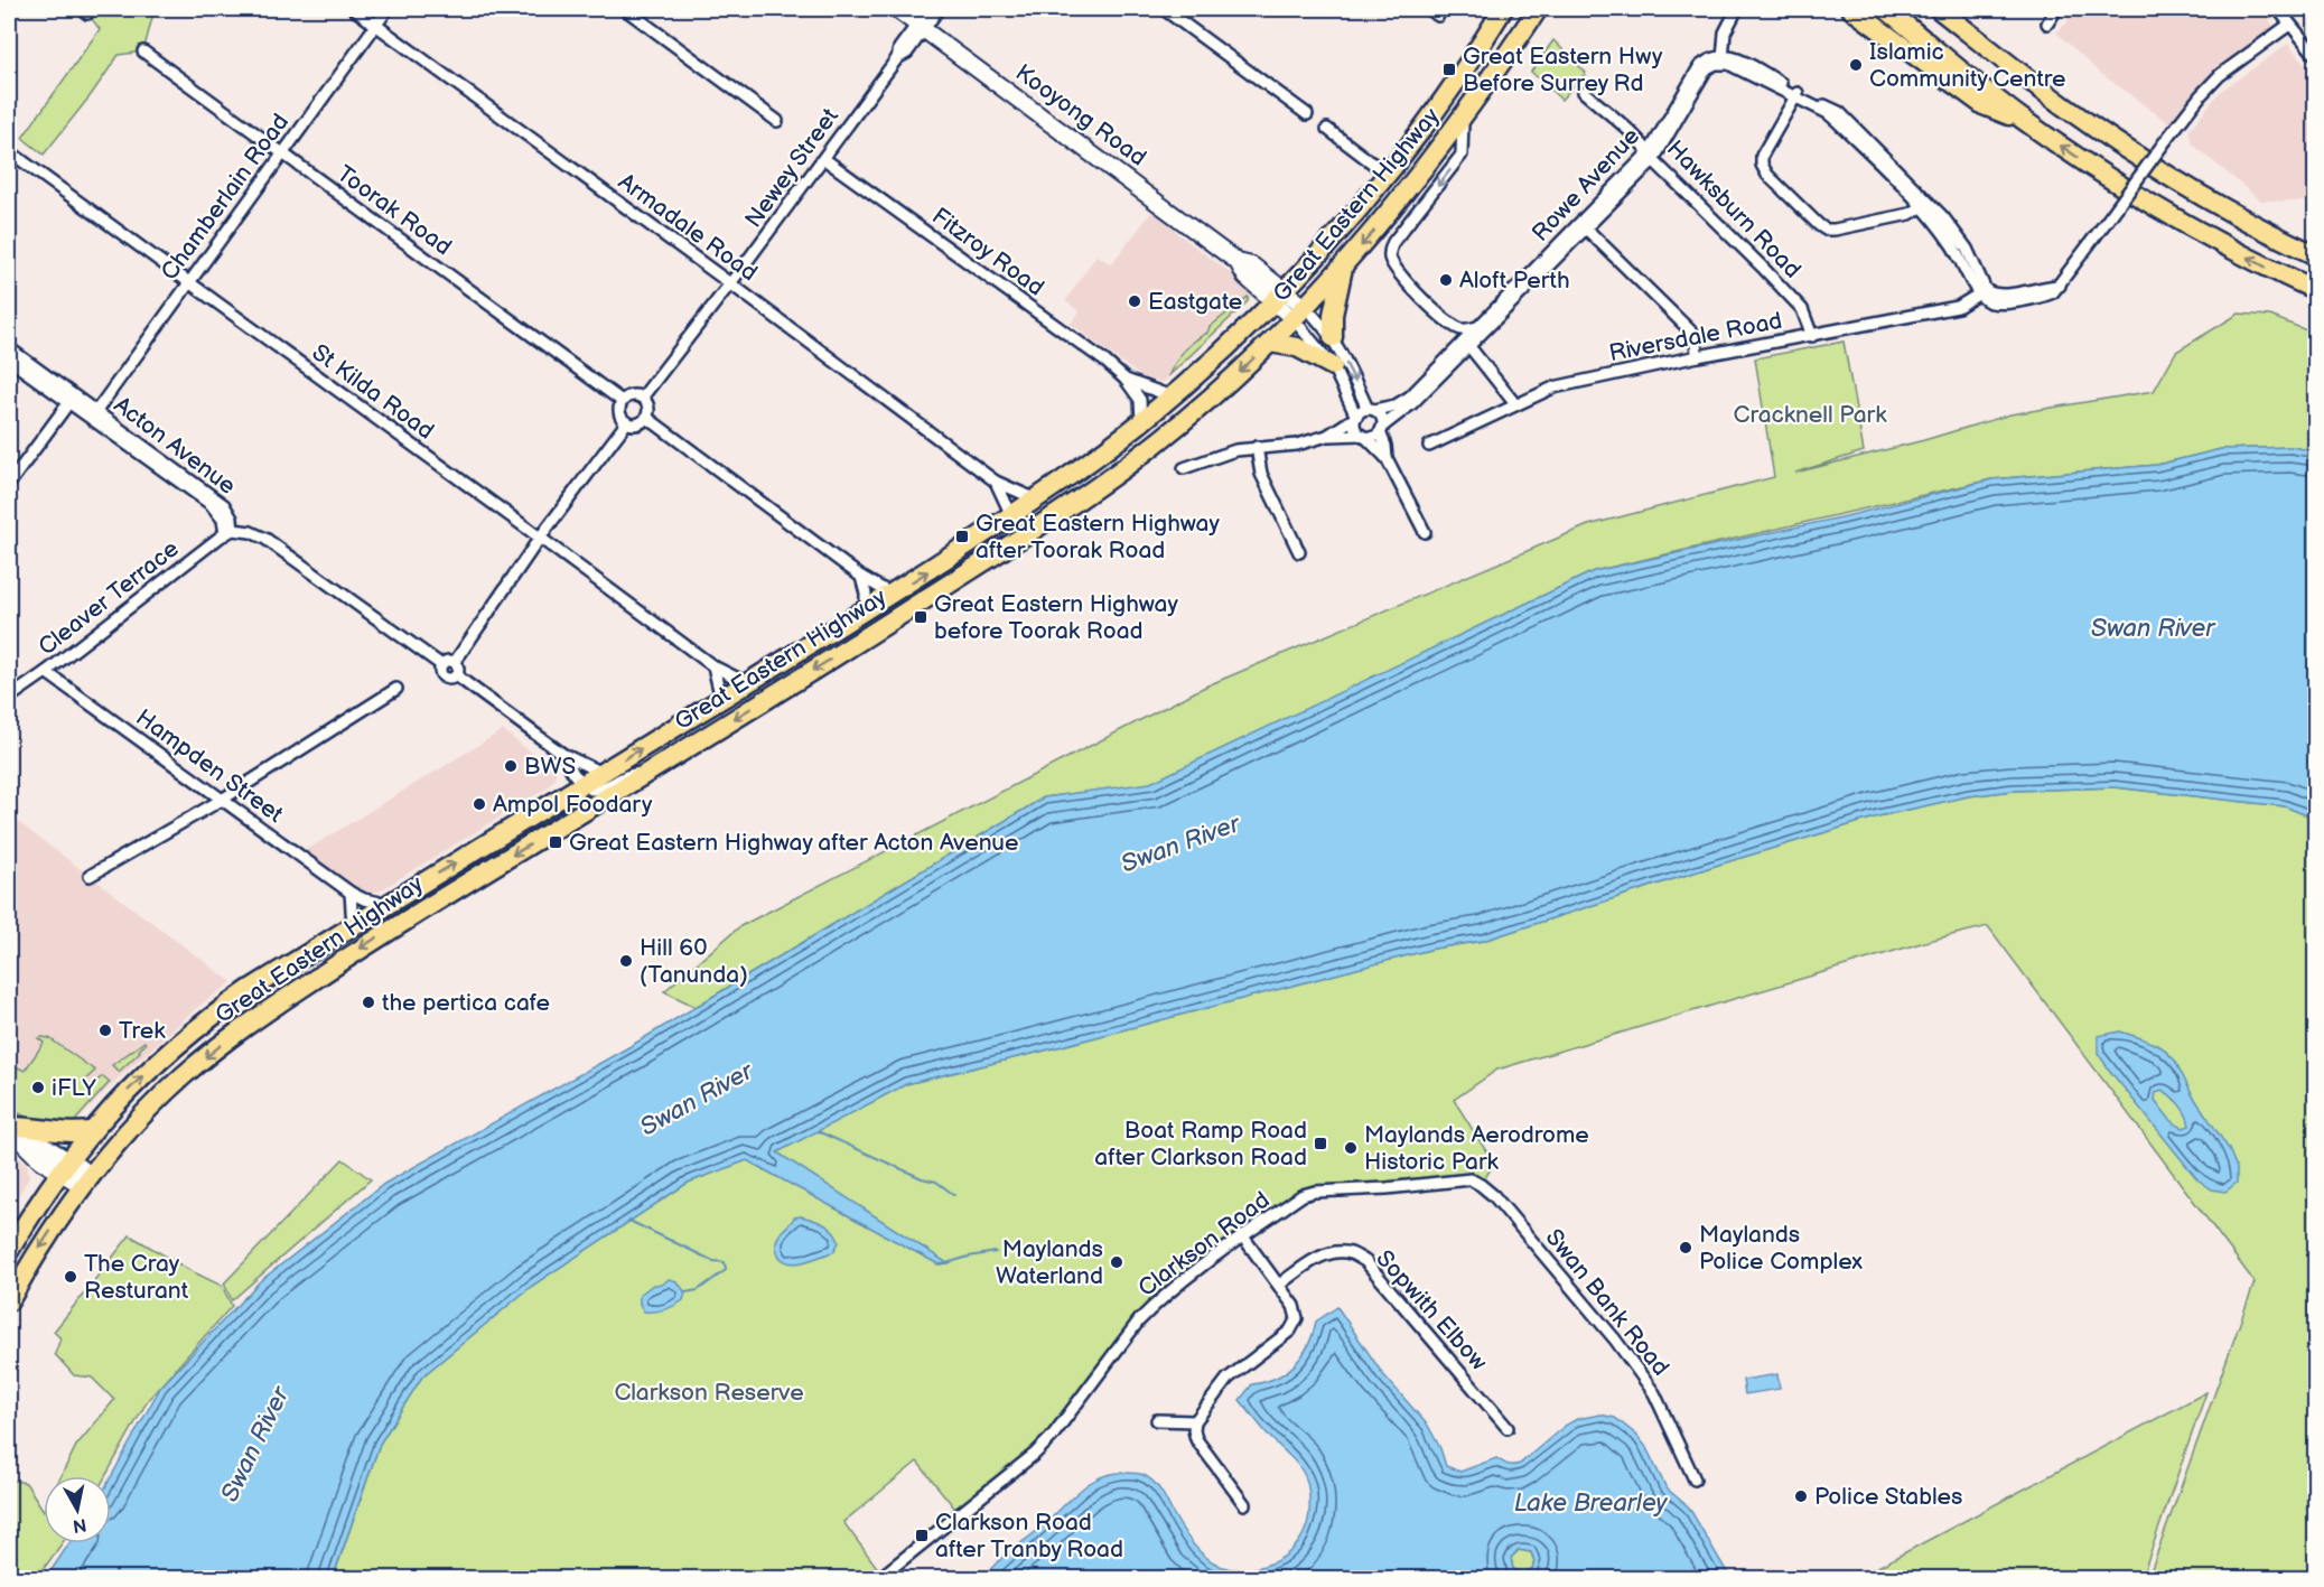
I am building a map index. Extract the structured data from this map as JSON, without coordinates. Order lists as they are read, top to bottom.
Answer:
{
  "streets": {
    "highway": ["Great Eastern Highway"],
    "street": [
      "Kooyong Road",
      "Newey Street",
      "Rowe Avenue",
      "Chamberlain Road",
      "Hawksburn Road",
      "Toorak Road",
      "Armadale Road",
      "Fitzroy Road",
      "Riversdale Road",
      "St Kilda Road",
      "Acton Avenue",
      "Cleaver Terrace",
      "Hampden Street",
      "Clarkson Road",
      "Swan Bank Road",
      "Sopwith Elbow"
    ]
  },
  "crossings": [
    ["Kooyong Road", "Newey Street"],
    ["Kooyong Road", "Great Eastern Highway"],
    ["Newey Street", "Toorak Road"],
    ["Newey Street", "Armadale Road"],
    ["Newey Street", "Fitzroy Road"],
    ["Rowe Avenue", "Hawksburn Road"],
    ["Chamberlain Road", "Toorak Road"],
    ["Chamberlain Road", "Armadale Road"],
    ["Chamberlain Road", "St Kilda Road"],
    ["Chamberlain Road", "Acton Avenue"],
    ["Great Eastern Highway", "Armadale Road"],
    ["Great Eastern Highway", "Fitzroy Road"],
    ["Great Eastern Highway", "St Kilda Road"],
    ["Great Eastern Highway", "Hampden Street"],
    ["Hawksburn Road", "Riversdale Road"],
    ["Acton Avenue", "Cleaver Terrace"],
    ["Cleaver Terrace", "Hampden Street"],
    ["Clarkson Road", "Swan Bank Road"]
  ],
  "water": ["Swan River", "Lake Brearley"],
  "parks": ["Cracknell Park", "Clarkson Reserve"],
  "places": {
    "other": [
      "Islamic Community Centre",
      "Aloft Perth",
      "Eastgate",
      "BWS",
      "Ampol Foodary",
      "Hill 60 (Tanunda)",
      "the pertica cafe",
      "Trek",
      "iFLY",
      "Maylands Aerodrome Historic Park",
      "Maylands Police Complex",
      "Maylands Waterland",
      "The Cray Resturant",
      "Police Stables"
    ],
    "transit": [
      "Great Eastern Hwy Before Surrey Rd",
      "Great Eastern Highway after Toorak Road",
      "Great Eastern Highway before Toorak Road",
      "Great Eastern Highway after Acton Avenue",
      "Boat Ramp Road after Clarkson Road",
      "Clarkson Road after Tranby Road"
    ]
  },
  "north": "bottom"
}
